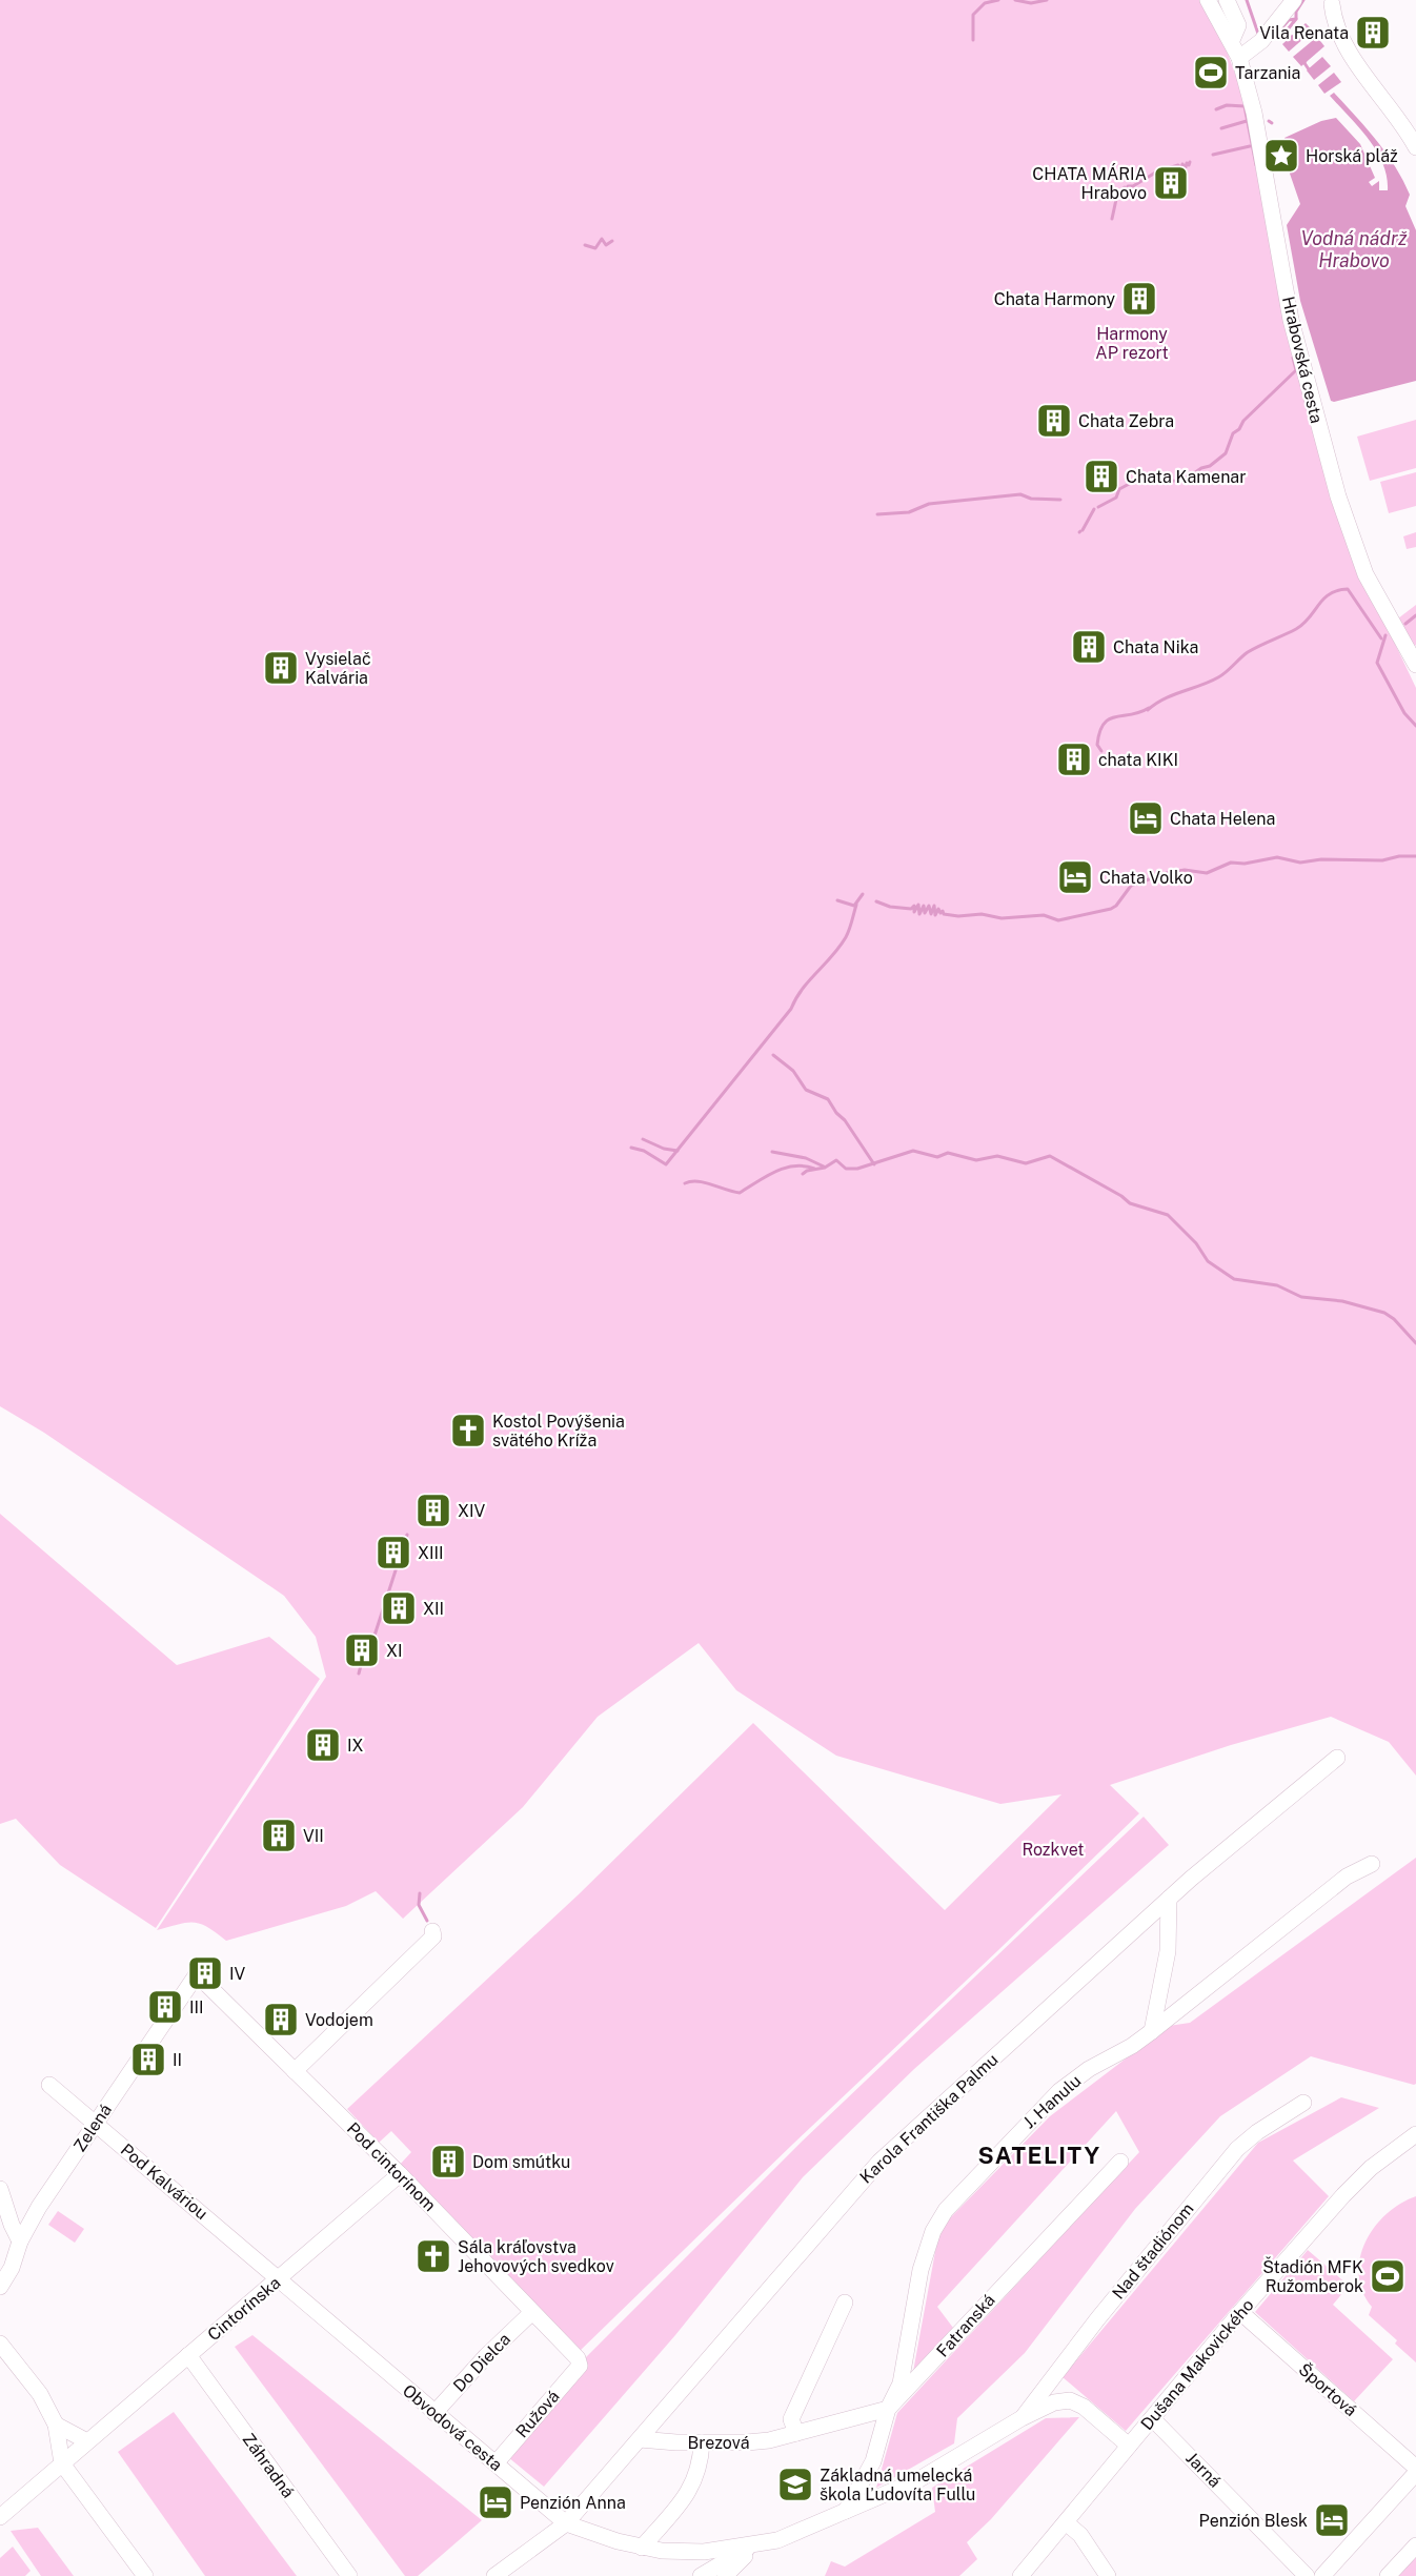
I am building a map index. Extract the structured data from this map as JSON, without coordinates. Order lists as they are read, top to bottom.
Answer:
{
  "streets": {
    "street": [
      "Hrabovská cesta",
      "J. Hanulu",
      "Karola Františka Palmu",
      "Zelená",
      "Pod cintorínom",
      "Pod Kalváriou",
      "Nad štadiónom",
      "Cintorínska",
      "Fatranská",
      "Do Dielca",
      "Dušana Makovického",
      "Športová",
      "Ružová",
      "Obvodová cesta",
      "Brezová",
      "Záhradná",
      "Jarná"
    ]
  },
  "crossings": [
    ["J. Hanulu", "Fatranská"],
    ["J. Hanulu", "Brezová"],
    ["Karola Františka Palmu", "Obvodová cesta"],
    ["Karola Františka Palmu", "Brezová"],
    ["Zelená", "Pod cintorínom"],
    ["Zelená", "Pod Kalváriou"],
    ["Pod cintorínom", "Cintorínska"],
    ["Pod cintorínom", "Do Dielca"],
    ["Pod cintorínom", "Ružová"],
    ["Pod Kalváriou", "Cintorínska"],
    ["Pod Kalváriou", "Obvodová cesta"],
    ["Nad štadiónom", "Obvodová cesta"],
    ["Cintorínska", "Obvodová cesta"],
    ["Cintorínska", "Záhradná"],
    ["Fatranská", "Obvodová cesta"],
    ["Fatranská", "Brezová"],
    ["Do Dielca", "Obvodová cesta"],
    ["Dušana Makovického", "Športová"],
    ["Dušana Makovického", "Obvodová cesta"],
    ["Dušana Makovického", "Jarná"],
    ["Ružová", "Obvodová cesta"]
  ],
  "districts": ["SATELITY"],
  "water": ["Vodná nádrž Hrabovo"],
  "parks": ["Harmony AP rezort", "Rozkvet"],
  "places": {
    "building": [
      "Vila Renata",
      "CHATA MÁRIA Hrabovo",
      "Chata Harmony",
      "Chata Zebra",
      "Chata Kamenar",
      "Chata Nika",
      "Vysielač Kalvária",
      "chata KIKI",
      "XIV",
      "XIII",
      "XII",
      "XI",
      "IX",
      "VII",
      "IV",
      "III",
      "Vodojem",
      "II",
      "Dom smútku"
    ],
    "sports": ["Tarzania", "Štadión MFK Ružomberok"],
    "place": ["Horská pláž"],
    "hotel": [
      "Chata Helena",
      "Chata Volko",
      "Penzión Anna",
      "Penzión Blesk"
    ],
    "church": ["Kostol Povýšenia svätého Kríža", "Sála kráľovstva Jehovových svedkov"],
    "school or university": ["Základná umelecká škola Ľudovíta Fullu"]
  }
}
